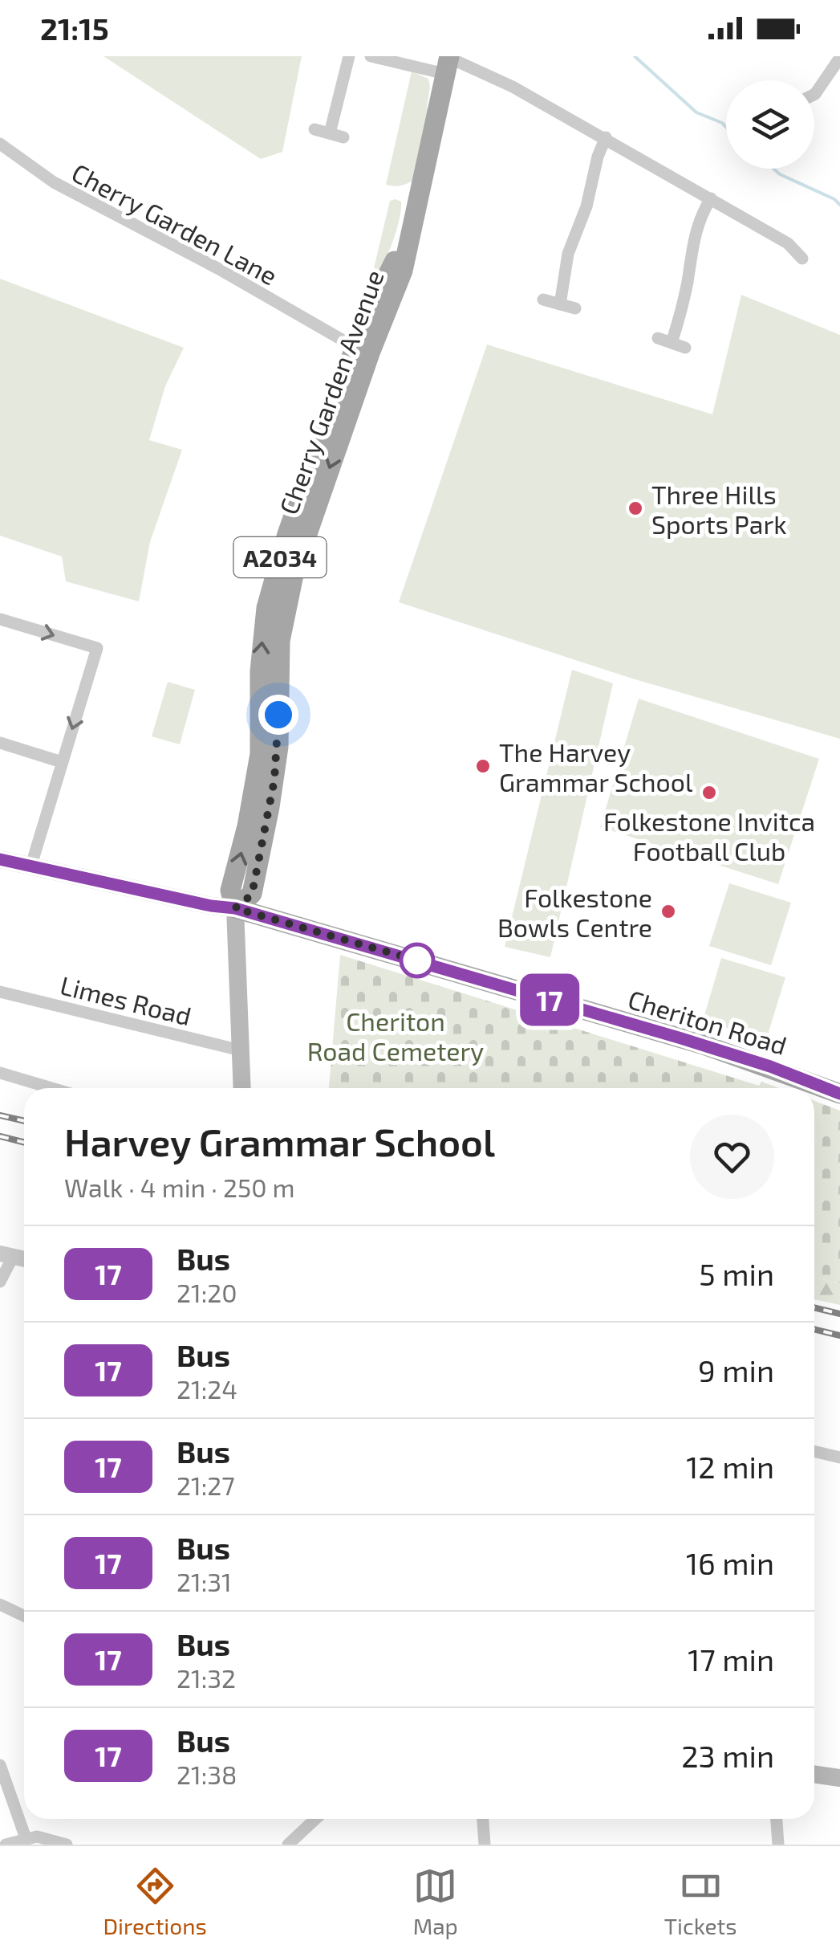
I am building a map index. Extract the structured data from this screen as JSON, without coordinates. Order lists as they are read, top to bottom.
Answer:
{
  "streets": {
    "main road": ["Cherry Garden Avenue", "A2034", "Cheriton Road"],
    "street": ["Cherry Garden Lane", "Limes Road"]
  },
  "crossings": [
    ["Cherry Garden Lane", "Cherry Garden Avenue"],
    ["Cherry Garden Avenue", "Cheriton Road"]
  ],
  "parks": ["Cheriton Road Cemetery"],
  "places": [
    "Three Hills Sports Park",
    "The Harvey Grammar School",
    "Folkestone Invitca Football Club",
    "Folkestone Bowls Centre"
  ],
  "lines": ["bus line 17"],
  "page": {
    "status": "21:15",
    "on_map": "17",
    "heading": ["Harvey Grammar School", "Walk · 4 min · 250 m"],
    "list": [
      {
        "mark": "17",
        "name": "Bus",
        "note": "21:20",
        "value": "5 min"
      },
      {
        "mark": "17",
        "name": "Bus",
        "note": "21:24",
        "value": "9 min"
      },
      {
        "mark": "17",
        "name": "Bus",
        "note": "21:27",
        "value": "12 min"
      },
      {
        "mark": "17",
        "name": "Bus",
        "note": "21:31",
        "value": "16 min"
      },
      {
        "mark": "17",
        "name": "Bus",
        "note": "21:32",
        "value": "17 min"
      },
      {
        "mark": "17",
        "name": "Bus",
        "note": "21:38",
        "value": "23 min"
      }
    ],
    "tabs": ["Directions", "Map", "Tickets"]
  }
}
